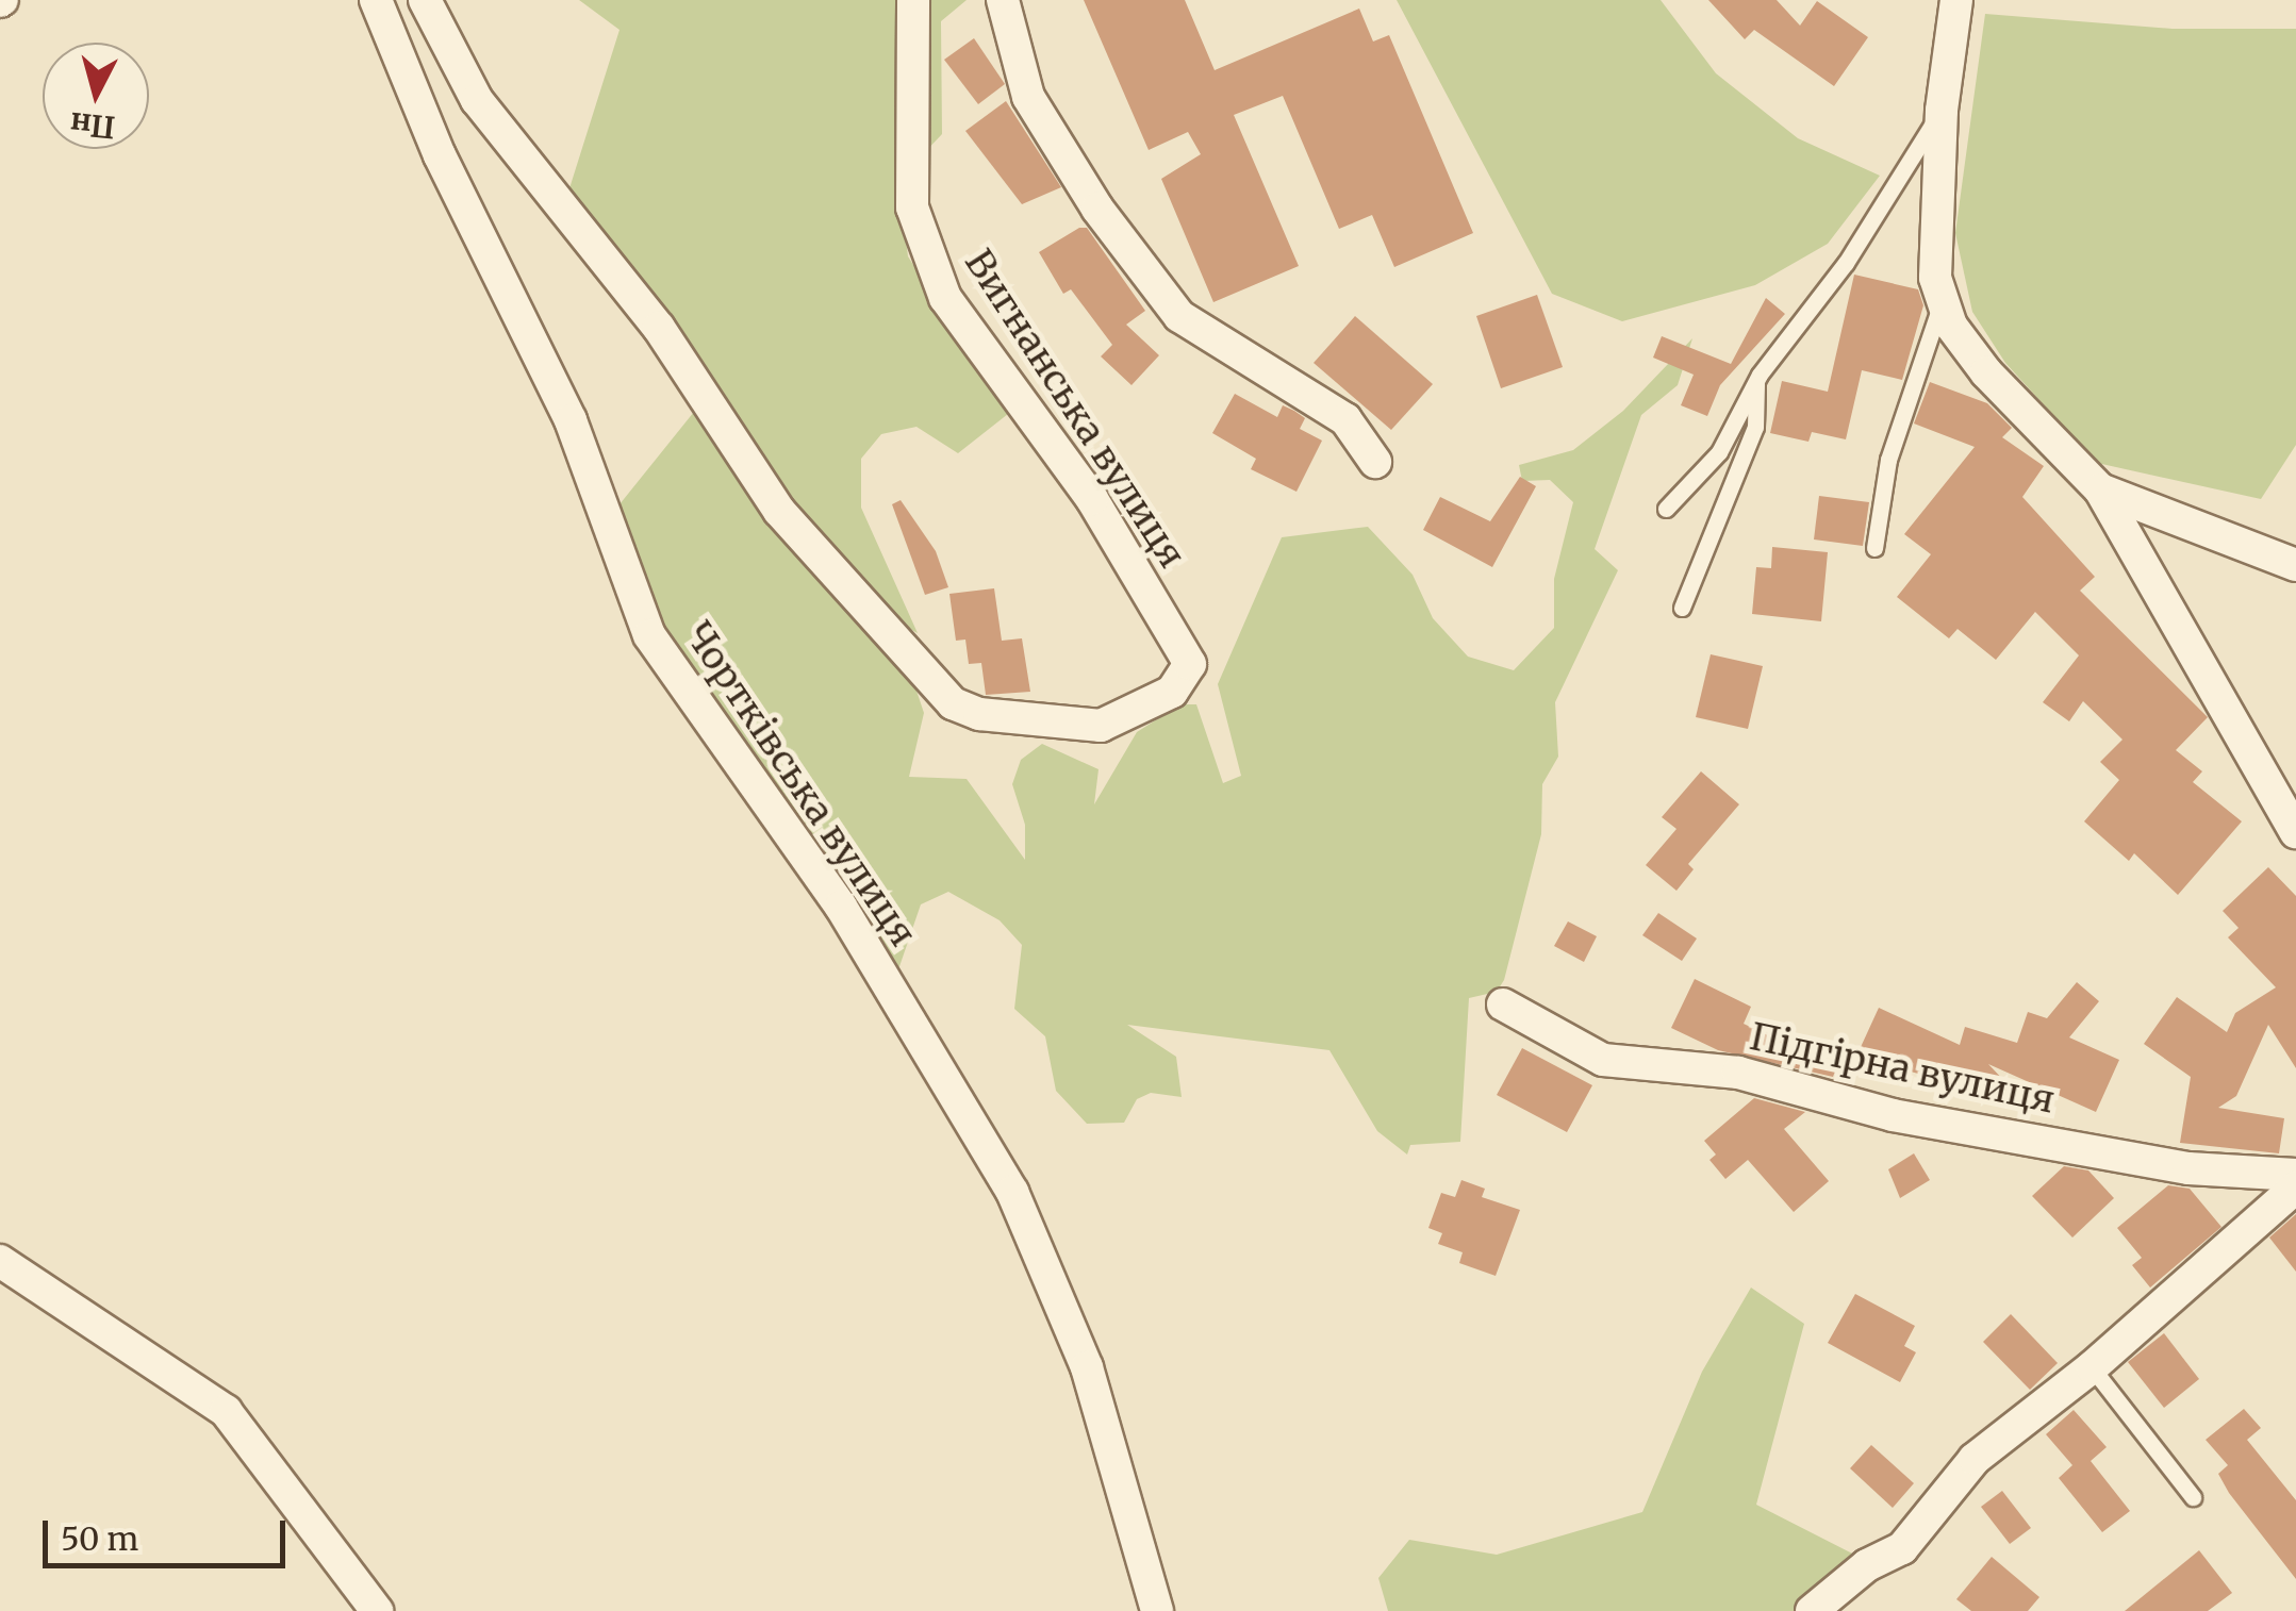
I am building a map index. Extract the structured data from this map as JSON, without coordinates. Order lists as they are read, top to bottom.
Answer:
{
  "streets": {
    "street": ["Вигнанська вулиця", "Чортківська вулиця", "Підгірна вулиця"]
  },
  "scale_bar": "50 m",
  "north": "bottom"
}
